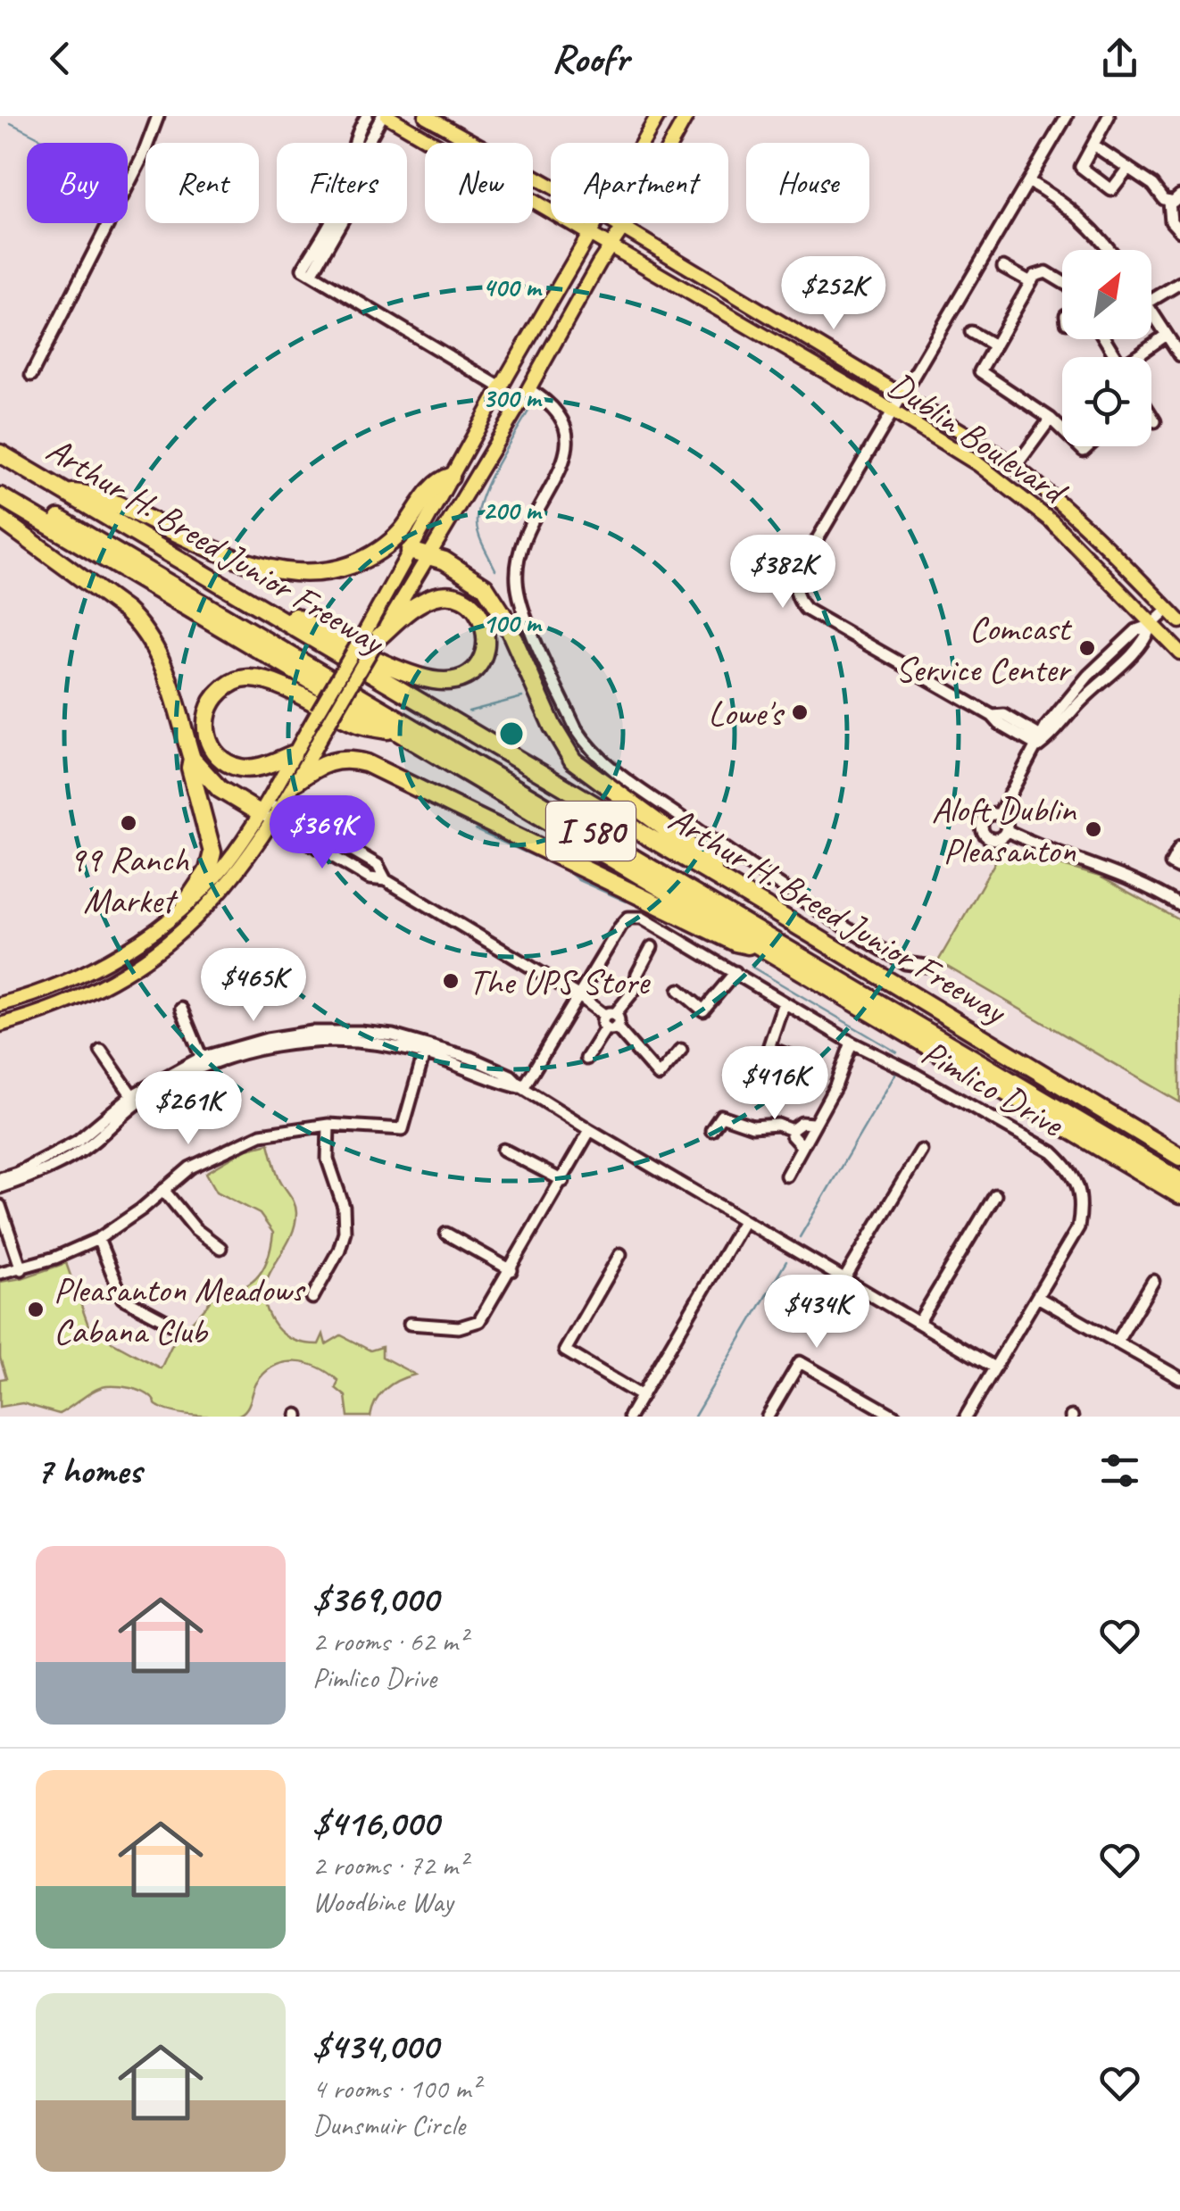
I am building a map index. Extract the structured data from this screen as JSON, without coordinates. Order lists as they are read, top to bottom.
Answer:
{
  "streets": {
    "highway": ["Arthur H. Breed Junior Freeway", "I 580"],
    "main road": ["Dublin Boulevard"],
    "street": ["Pimlico Drive"]
  },
  "places": [
    "Comcast Service Center",
    "Lowe's",
    "99 Ranch Market",
    "Aloft Dublin Pleasanton",
    "The UPS Store",
    "Pleasanton Meadows Cabana Club"
  ],
  "north": "top right",
  "page": {
    "header": "Roofr",
    "chip": [
      "Buy",
      "Rent",
      "Filters",
      "New",
      "Apartment",
      "House"
    ],
    "price": [
      "$252K",
      "$382K",
      "$369K",
      "$465K",
      "$416K",
      "$261K",
      "$434K"
    ],
    "heading": "7 homes",
    "list": [
      {
        "name": "$369,000",
        "note": "2 rooms · 62 m² · Pimlico Drive"
      },
      {
        "name": "$416,000",
        "note": "2 rooms · 72 m² · Woodbine Way"
      },
      {
        "name": "$434,000",
        "note": "4 rooms · 100 m² · Dunsmuir Circle"
      }
    ]
  },
  "rings": [
    "400 m",
    "300 m",
    "200 m",
    "100 m"
  ]
}
